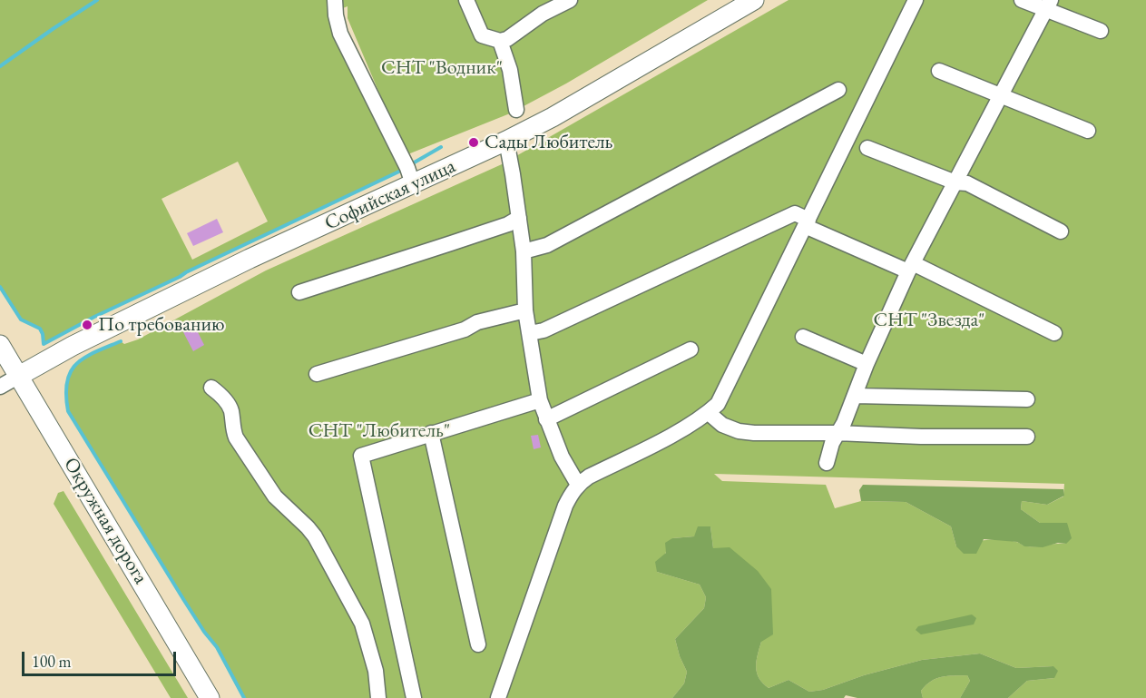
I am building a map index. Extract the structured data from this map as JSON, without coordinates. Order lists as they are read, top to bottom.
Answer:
{
  "streets": {
    "main road": ["Софийская улица", "Окружная дорога"]
  },
  "crossings": [
    ["Софийская улица", "Окружная дорога"]
  ],
  "parks": ["СНТ \"Водник\"", "СНТ \"Звезда\"", "СНТ \"Любитель\""],
  "places": ["Сады Любитель", "По требованию"],
  "scale_bar": "100 m"
}
